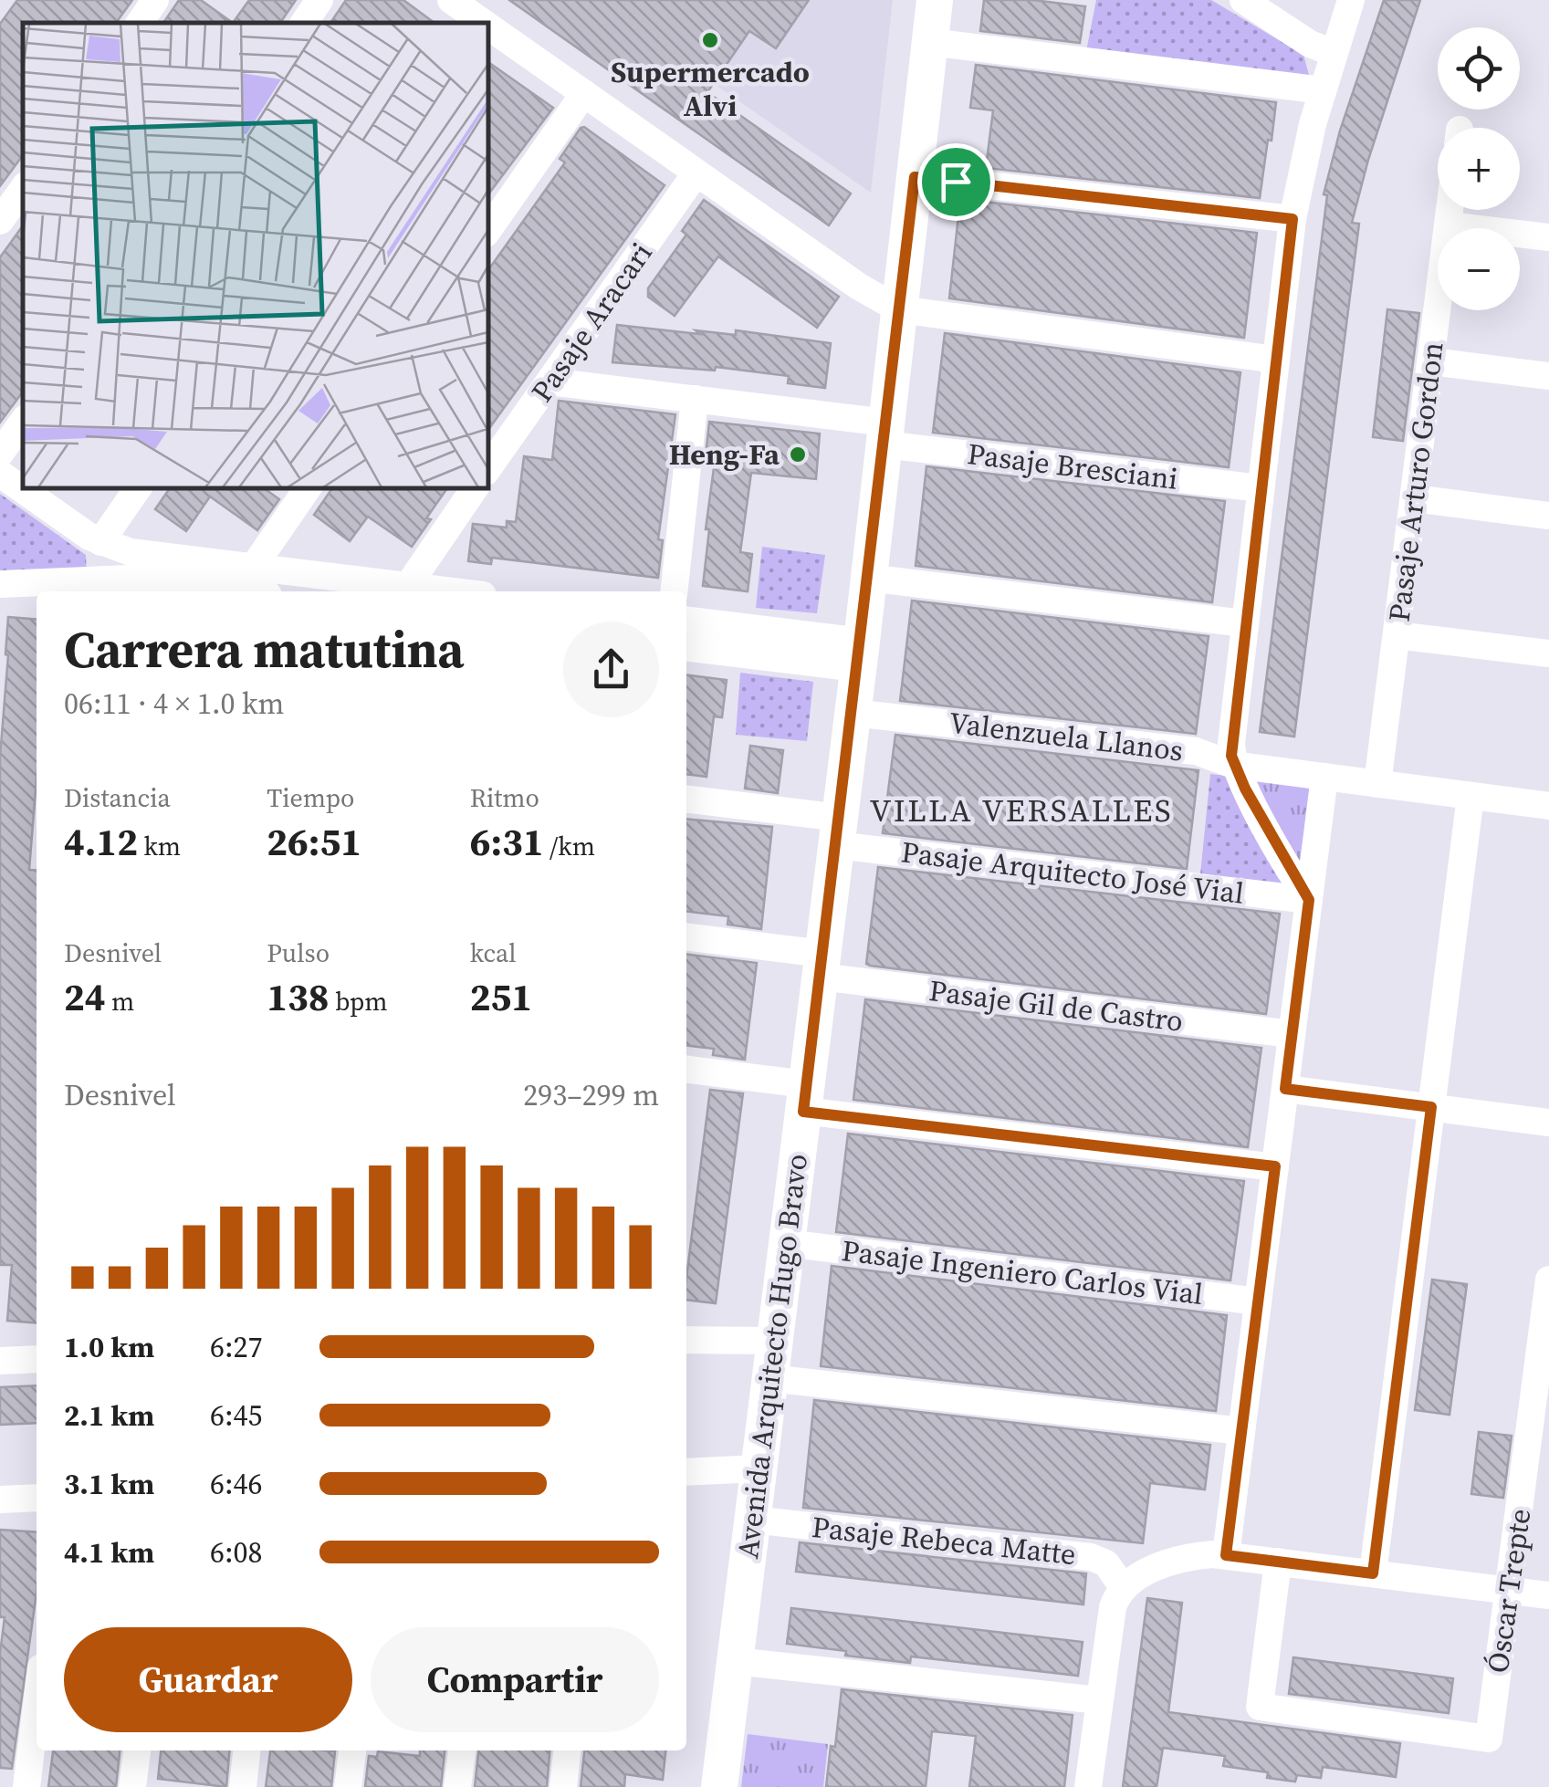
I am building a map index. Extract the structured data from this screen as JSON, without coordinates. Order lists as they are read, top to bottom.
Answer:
{
  "streets": {
    "street": [
      "Pasaje Aracari",
      "Pasaje Bresciani",
      "Pasaje Arturo Gordon",
      "Valenzuela Llanos",
      "Pasaje Arquitecto José Vial",
      "Pasaje Gil de Castro",
      "Pasaje Ingeniero Carlos Vial",
      "Avenida Arquitecto Hugo Bravo",
      "Pasaje Rebeca Matte",
      "Óscar Trepte"
    ]
  },
  "crossings": [
    ["Pasaje Aracari", "Pasaje Bresciani"],
    ["Pasaje Bresciani", "Avenida Arquitecto Hugo Bravo"],
    ["Pasaje Arturo Gordon", "Valenzuela Llanos"],
    ["Valenzuela Llanos", "Avenida Arquitecto Hugo Bravo"],
    ["Pasaje Arquitecto José Vial", "Avenida Arquitecto Hugo Bravo"],
    ["Pasaje Gil de Castro", "Avenida Arquitecto Hugo Bravo"],
    ["Pasaje Ingeniero Carlos Vial", "Avenida Arquitecto Hugo Bravo"],
    ["Avenida Arquitecto Hugo Bravo", "Pasaje Rebeca Matte"]
  ],
  "districts": ["VILLA VERSALLES"],
  "places": ["Supermercado Alvi", "Heng-Fa"],
  "page": {
    "map_buttons": ["+", "−"],
    "heading": ["Carrera matutina", "06:11 · 4 × 1.0 km"],
    "stats": [
      ["Distancia", "4.12 km"],
      ["Tiempo", "26:51"],
      ["Ritmo", "6:31 /km"],
      ["Desnivel", "24 m"],
      ["Pulso", "138 bpm"],
      ["kcal", "251"]
    ],
    "chart": ["Desnivel", "293–299 m"],
    "list": [
      {
        "name": "1.0 km",
        "note": "6:27"
      },
      {
        "name": "2.1 km",
        "note": "6:45"
      },
      {
        "name": "3.1 km",
        "note": "6:46"
      },
      {
        "name": "4.1 km",
        "note": "6:08"
      }
    ],
    "buttons": ["Guardar", "Compartir"]
  }
}
